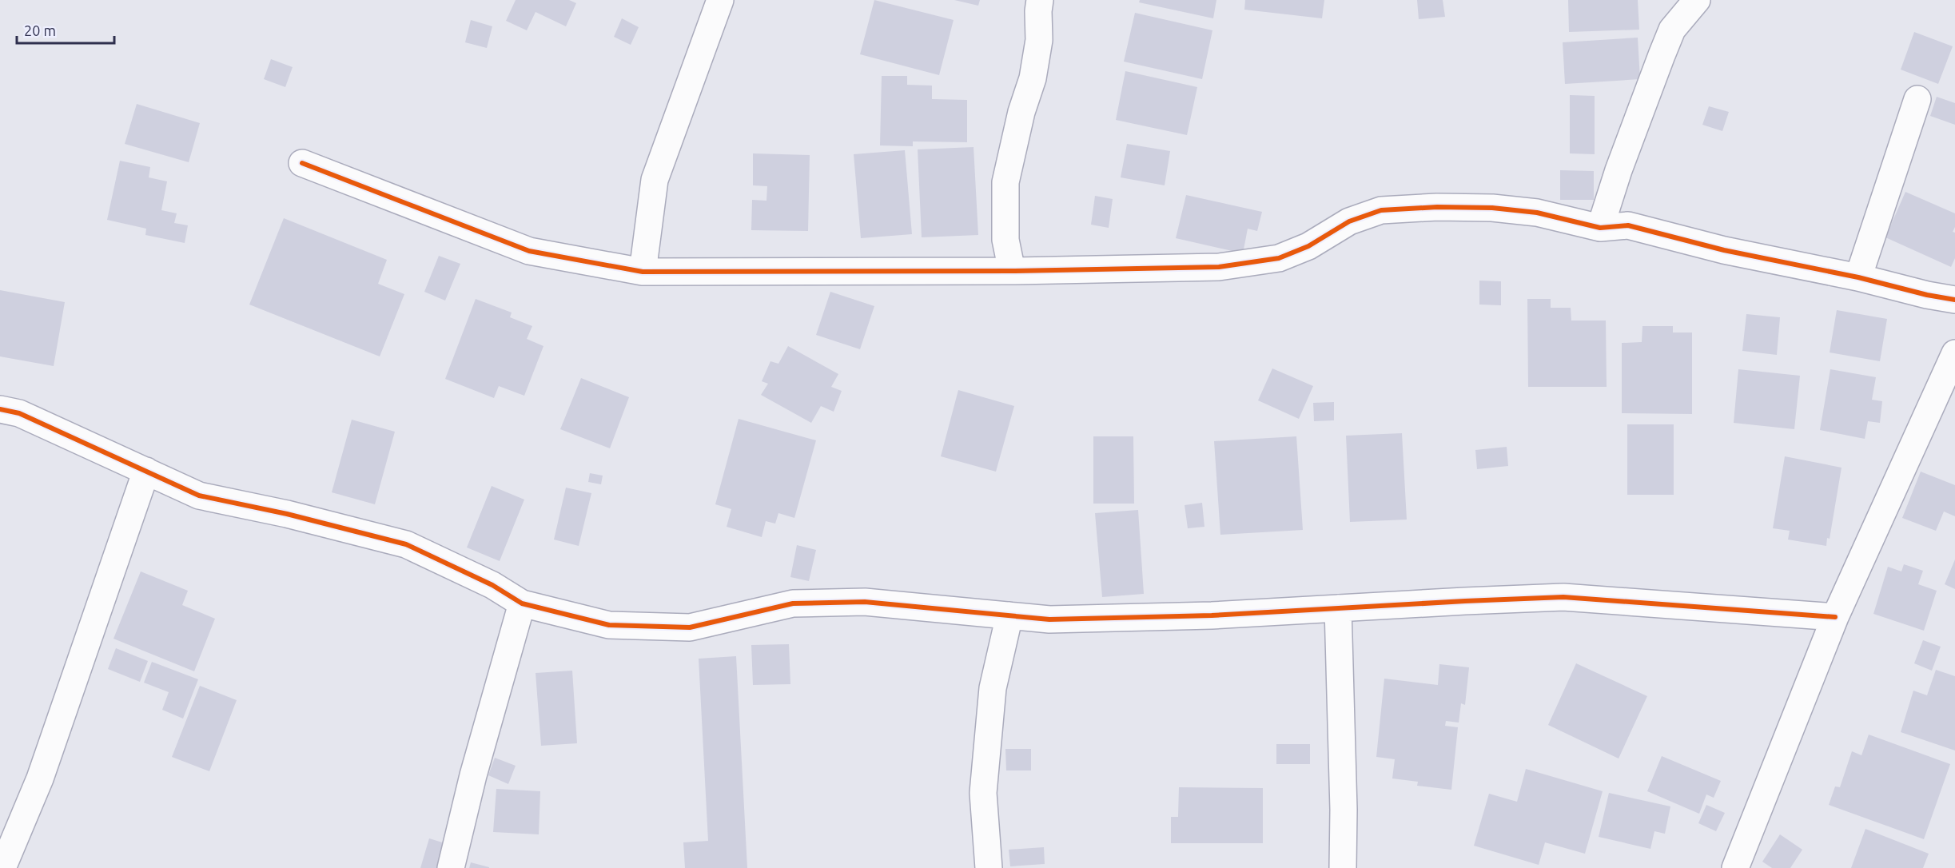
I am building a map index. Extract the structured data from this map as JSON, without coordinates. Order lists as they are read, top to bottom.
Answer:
{
  "scale_bar": "20 m"
}
